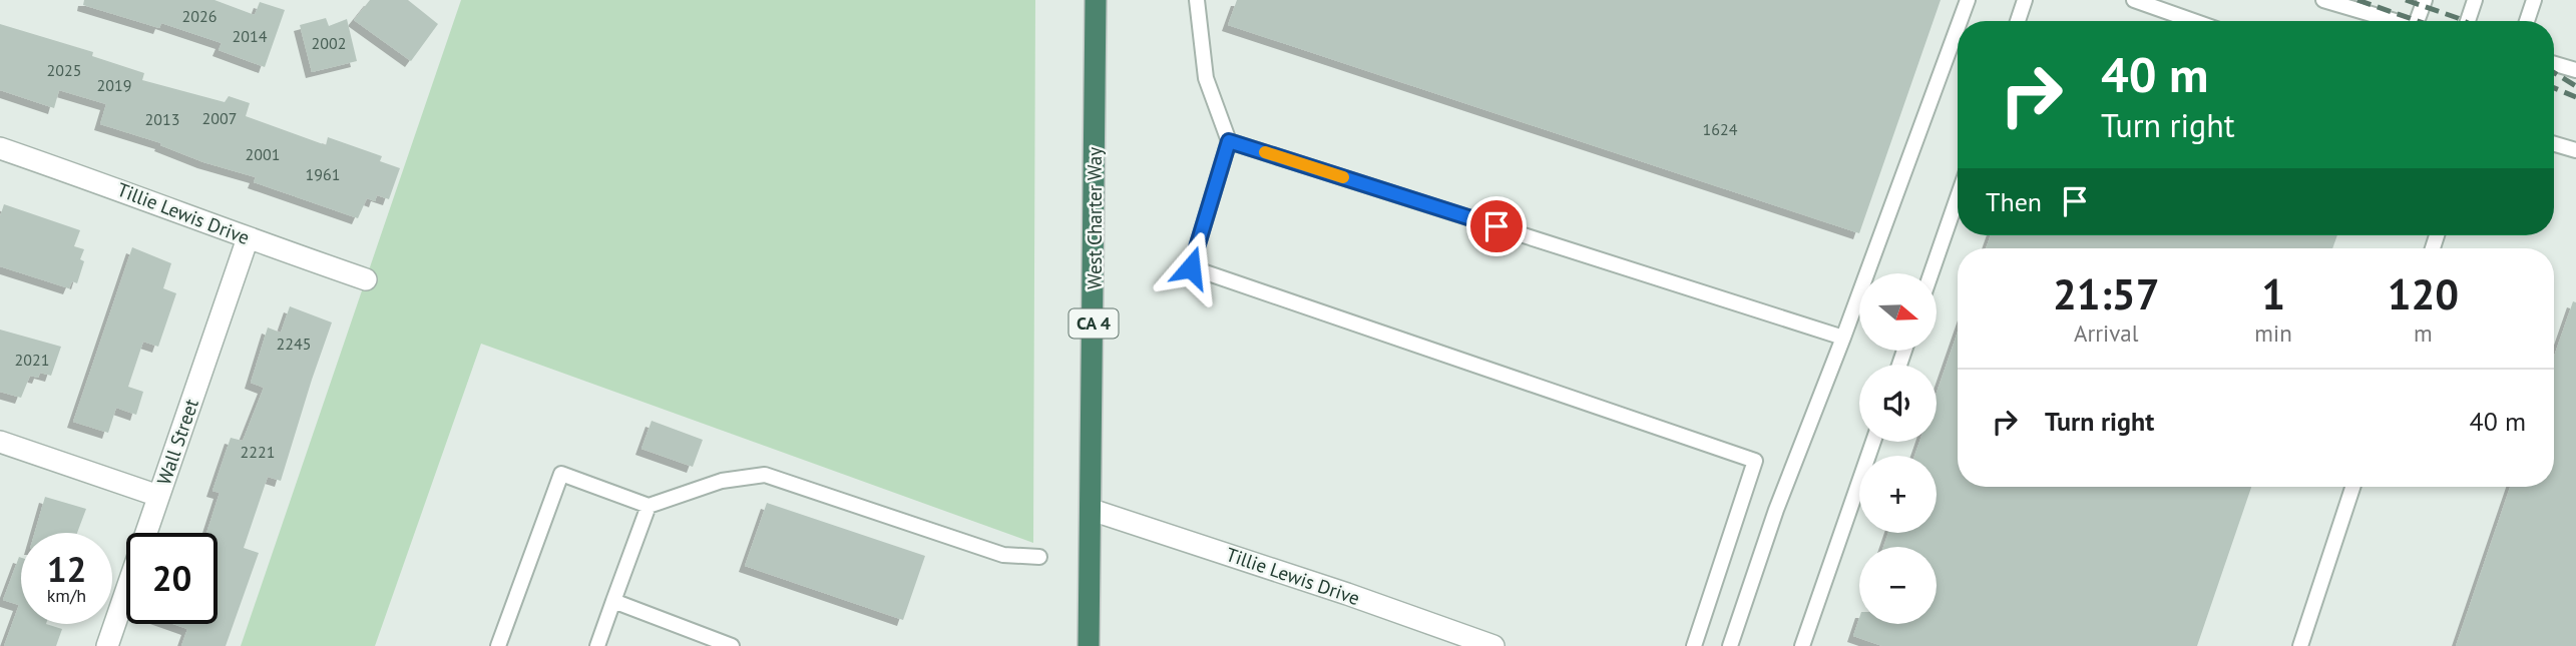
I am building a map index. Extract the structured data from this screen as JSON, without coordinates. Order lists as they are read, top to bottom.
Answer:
{
  "streets": {
    "highway": ["West Charter Way", "CA 4"],
    "street": ["Tillie Lewis Drive", "Wall Street"]
  },
  "crossings": [
    ["Tillie Lewis Drive", "West Charter Way"],
    ["Tillie Lewis Drive", "Wall Street"]
  ],
  "house_numbers": [
    "2026",
    "2014",
    "2002",
    "2025",
    "2019",
    "2007",
    "2013",
    "1624",
    "2001",
    "1961",
    "2245",
    "2021",
    "2221"
  ],
  "north": "right",
  "page": {
    "turn": ["40 m", "Turn right"],
    "then": "Then",
    "eta": [
      "21:57",
      "Arrival",
      "1",
      "min",
      "120",
      "m"
    ],
    "map_buttons": ["+", "−"],
    "list": [
      {
        "name": "Turn right",
        "value": "40 m"
      }
    ],
    "speed": "12 km/h",
    "limit": "20"
  }
}
